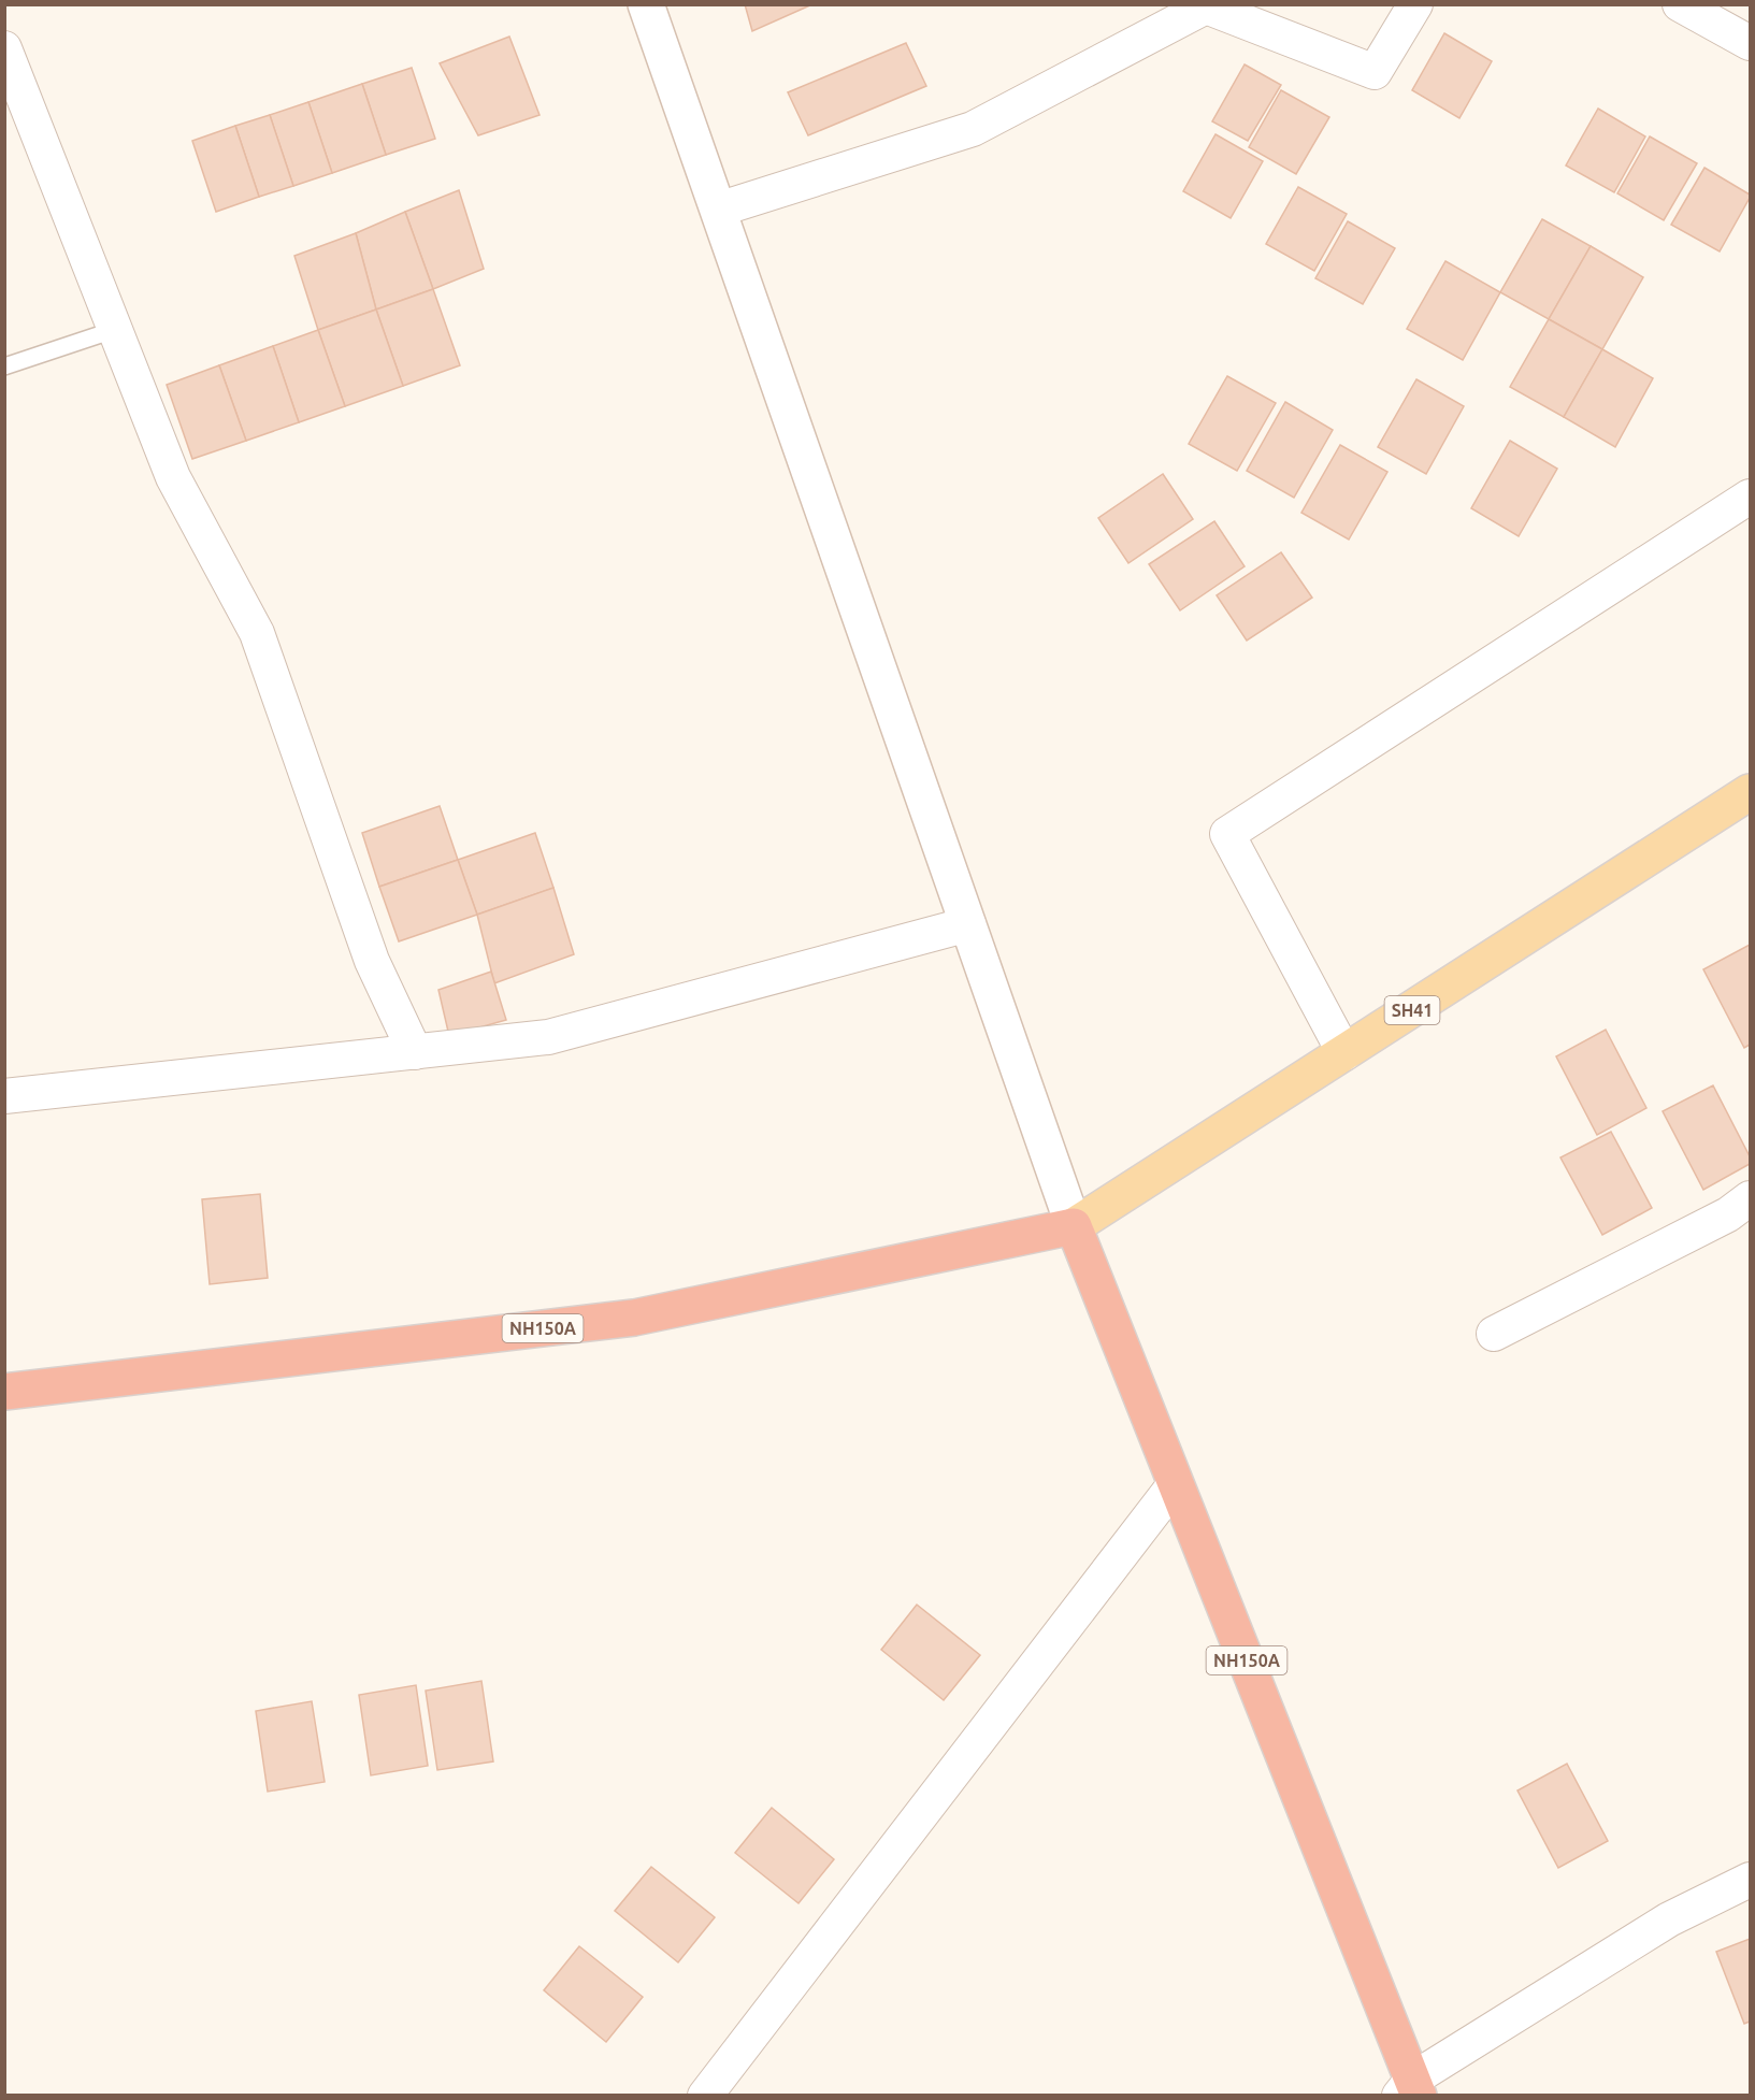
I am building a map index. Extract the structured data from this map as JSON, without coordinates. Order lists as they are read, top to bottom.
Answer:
{
  "streets": {
    "highway": ["NH150A"],
    "main road": ["SH41"]
  },
  "crossings": [
    ["SH41", "NH150A"]
  ]
}
